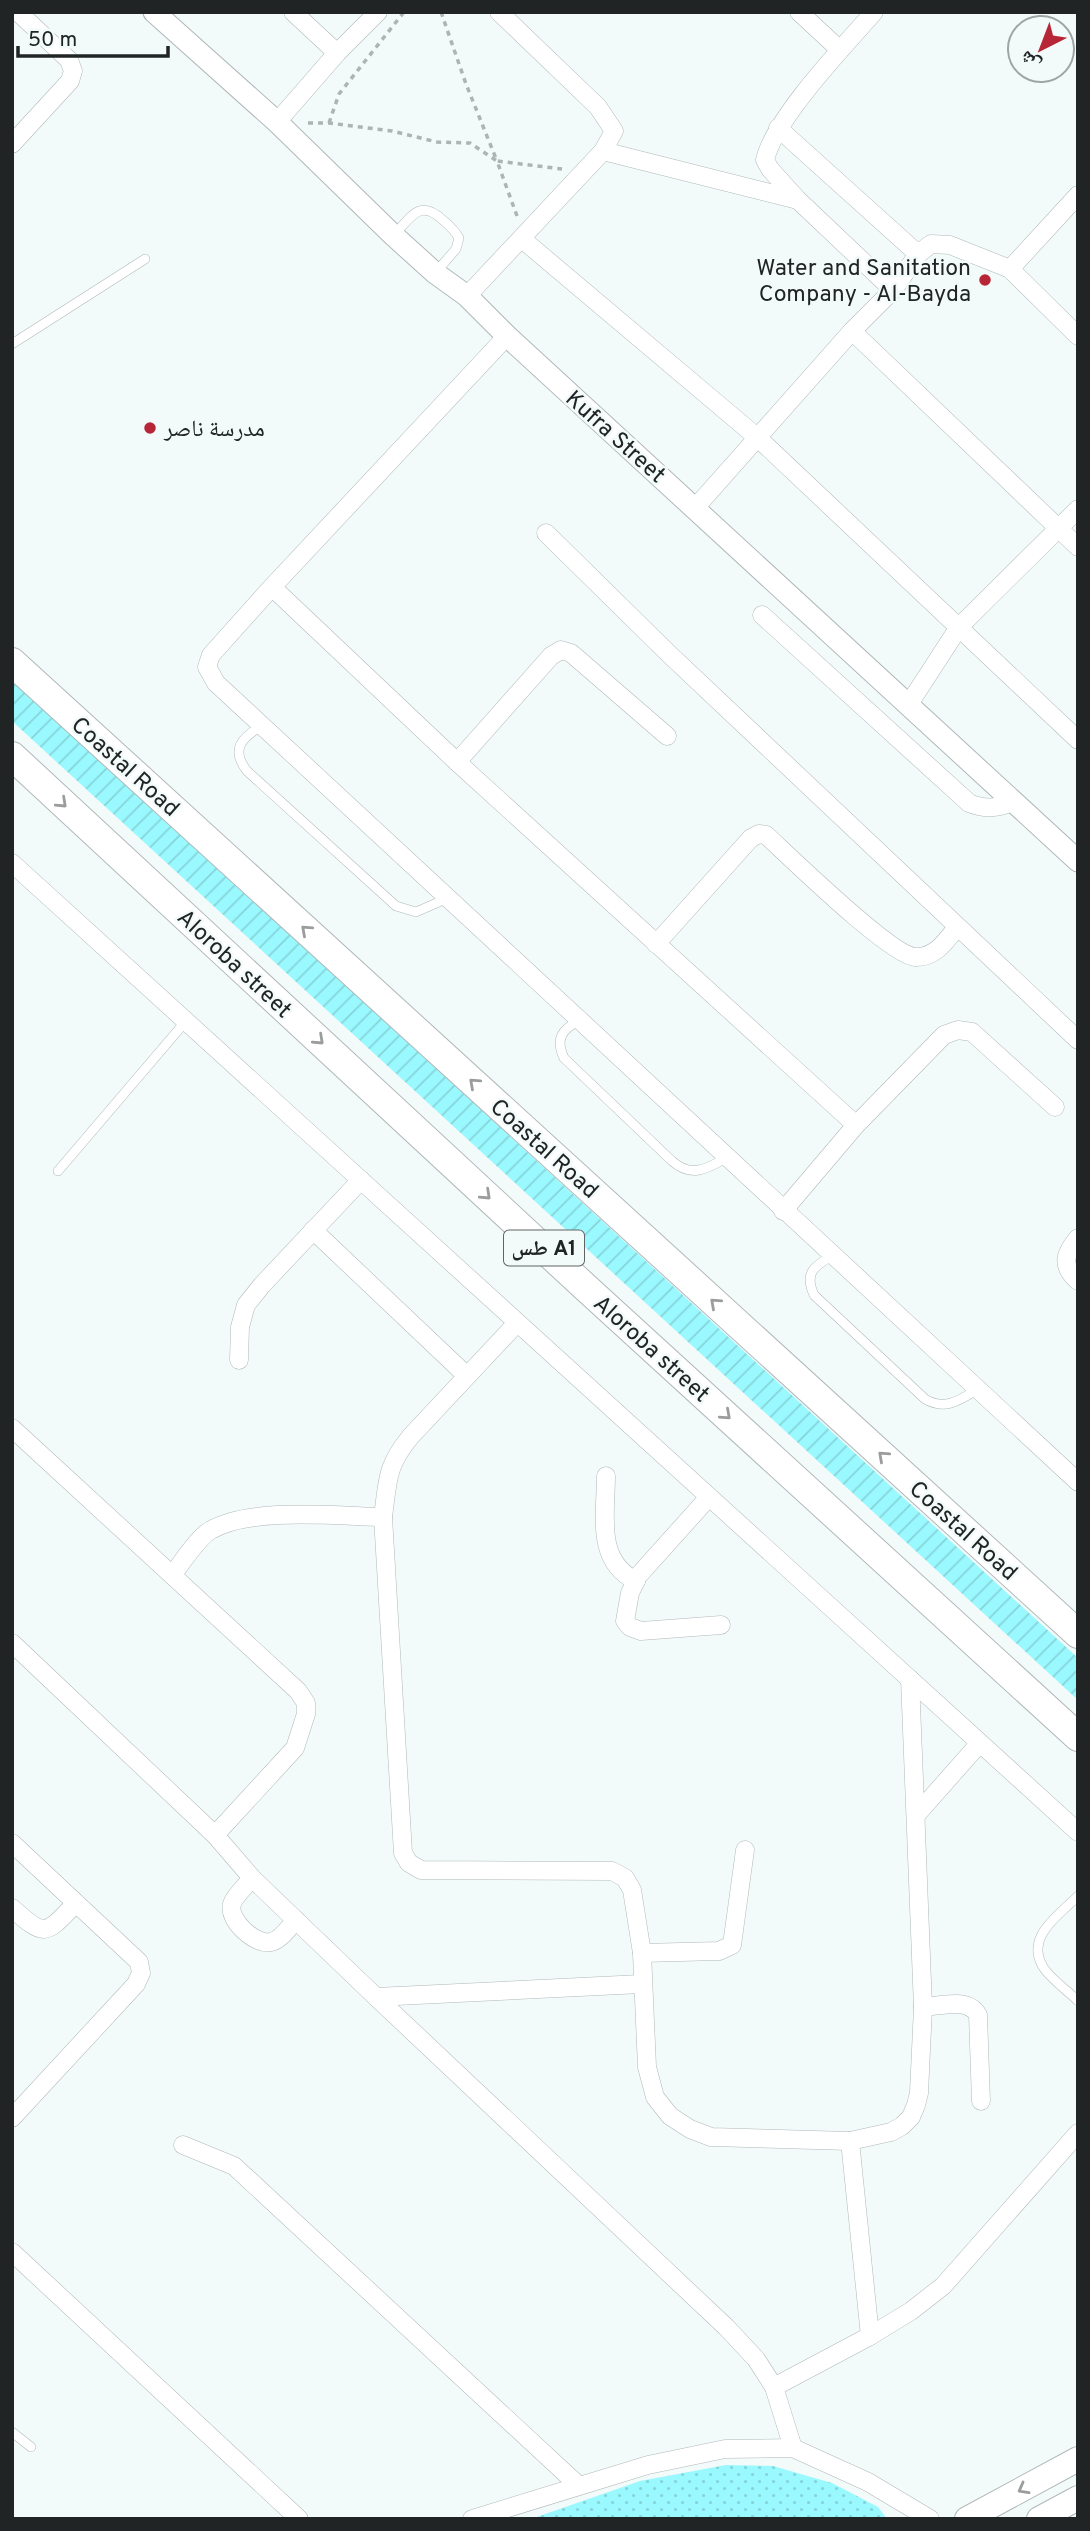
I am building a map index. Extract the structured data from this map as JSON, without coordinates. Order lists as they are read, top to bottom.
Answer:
{
  "streets": {
    "highway": ["Coastal Road", "Aloroba street", "طس A1"],
    "street": ["Kufra Street"]
  },
  "one_way": ["Coastal Road", "Aloroba street"],
  "places": ["Water and Sanitation Company - Al-Bayda", "مدرسة ناصر"],
  "scale_bar": "50 m",
  "north": "bottom left"
}
